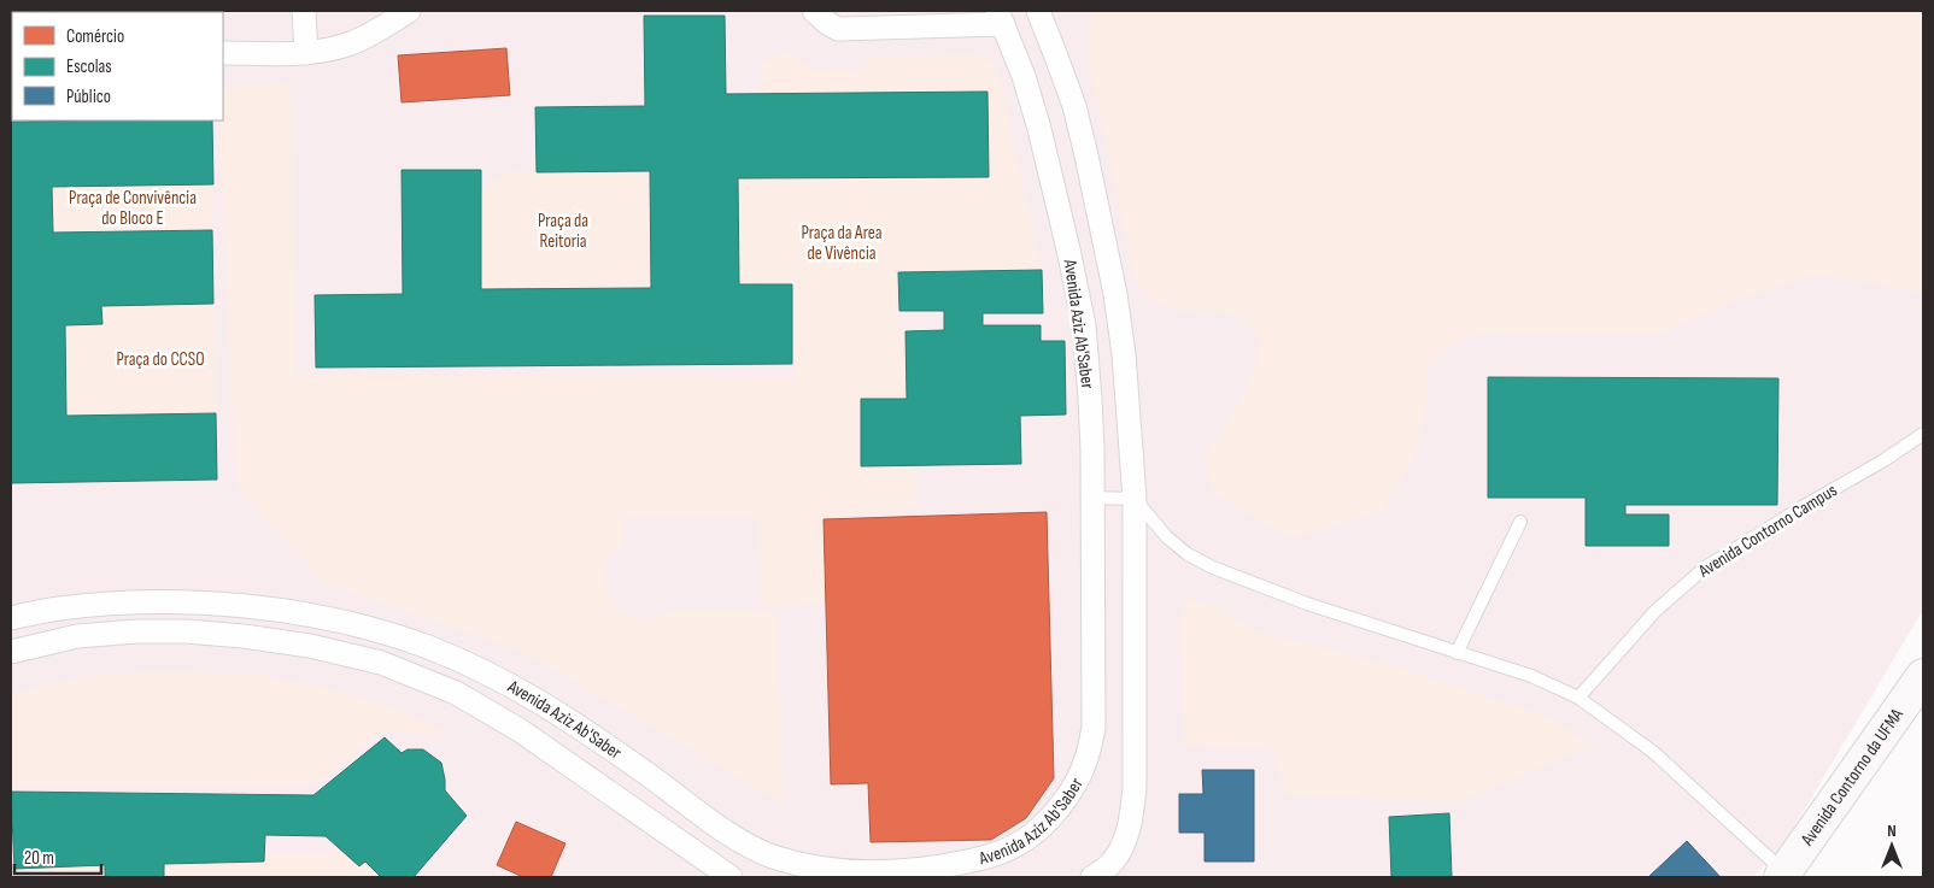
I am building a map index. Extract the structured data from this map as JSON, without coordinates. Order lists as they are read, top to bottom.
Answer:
{
  "streets": {
    "main road": ["Avenida Contorno da UFMA"],
    "street": ["Avenida Aziz Ab'Saber"],
    "lane": ["Avenida Contorno Campus"]
  },
  "parks": [
    "Praça de Convivência do Bloco E",
    "Praça da Reitoria",
    "Praça da Area de Vivência",
    "Praça do CCSO"
  ],
  "legend": ["Comércio", "Escolas", "Público"],
  "scale_bar": "20 m",
  "north": "top"
}
